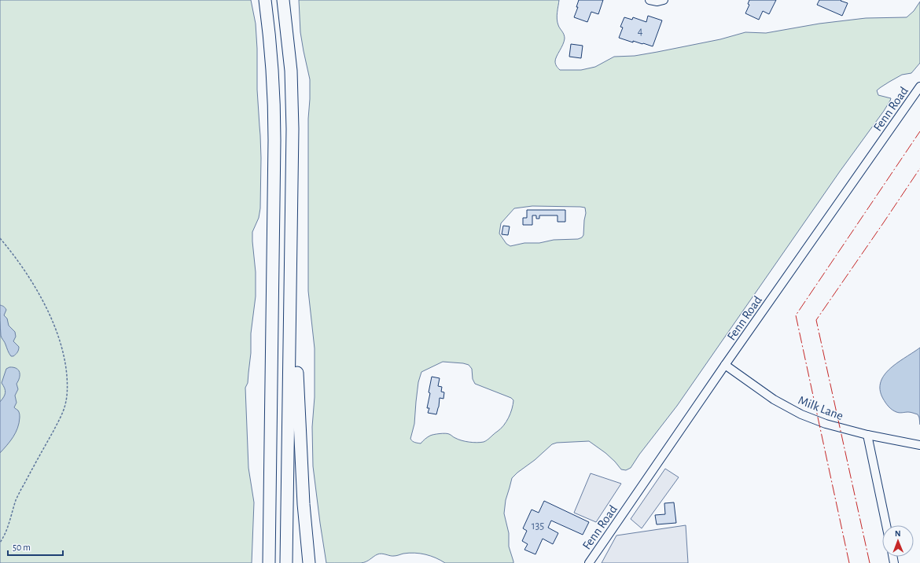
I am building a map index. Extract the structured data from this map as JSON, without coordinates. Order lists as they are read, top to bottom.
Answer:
{
  "streets": {
    "street": ["Fenn Road", "Milk Lane"]
  },
  "crossings": [
    ["Fenn Road", "Milk Lane"]
  ],
  "house_numbers": ["4", "135"],
  "scale_bar": "50 m",
  "north": "top"
}
